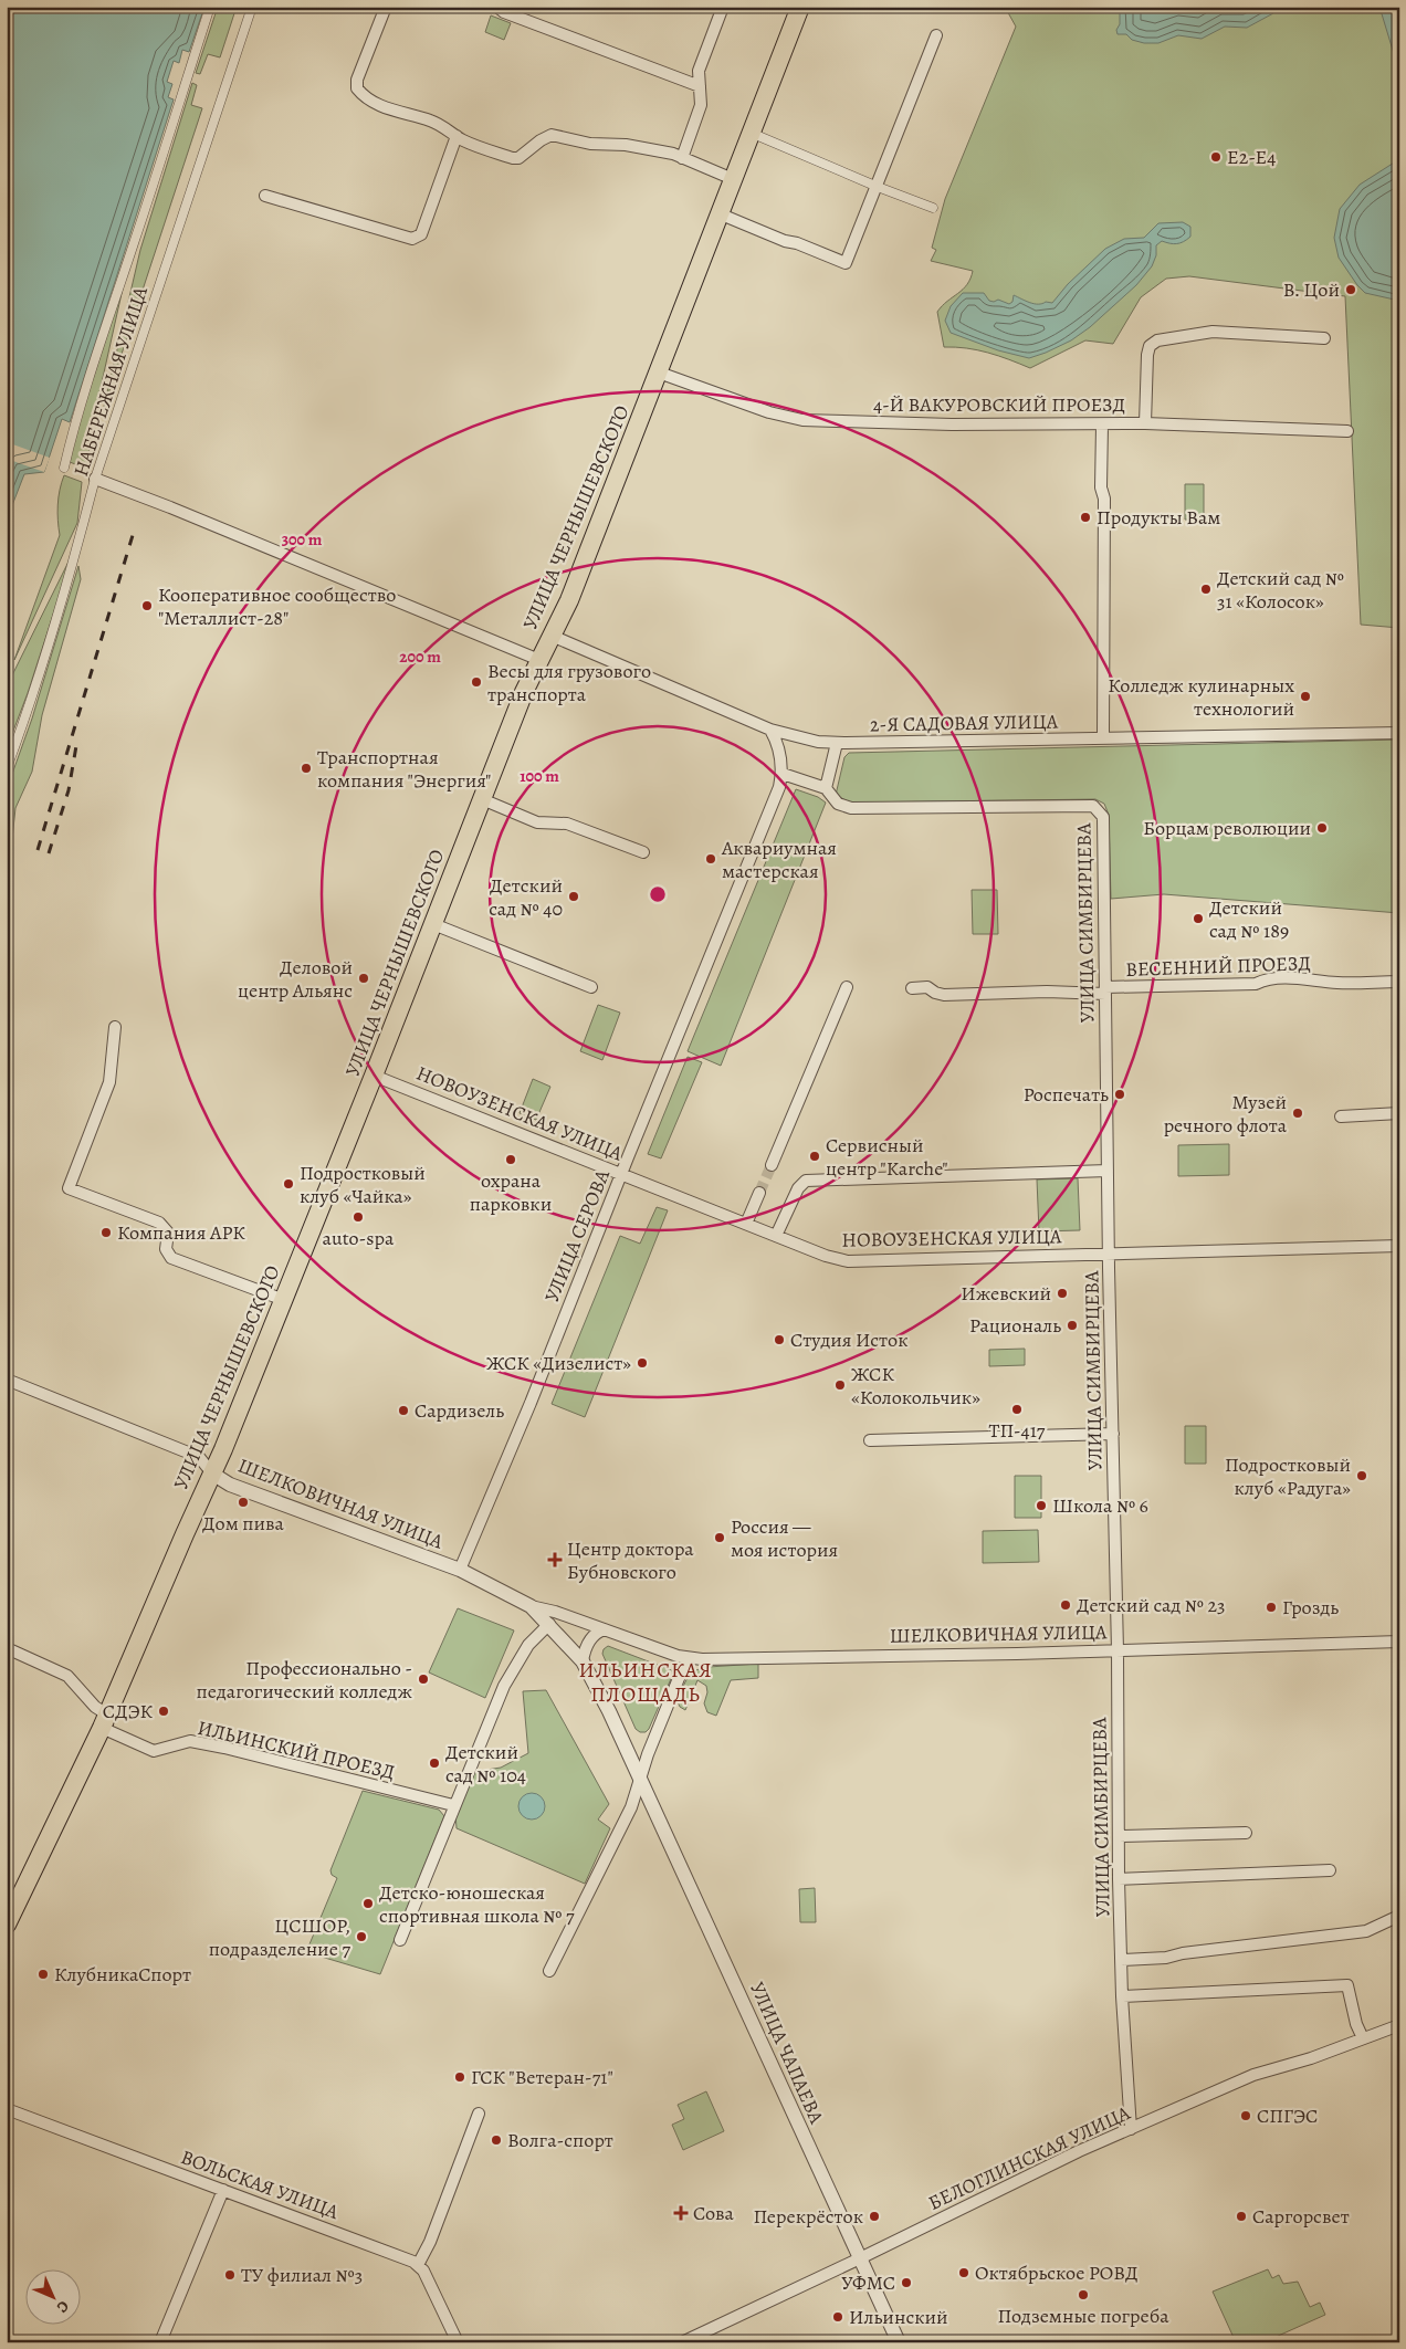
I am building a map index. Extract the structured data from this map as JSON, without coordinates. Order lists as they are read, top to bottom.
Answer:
{
  "streets": {
    "main road": ["УЛИЦА ЧЕРНЫШЕВСКОГО"],
    "street": [
      "НАБЕРЕЖНАЯ УЛИЦА",
      "4-Й ВАКУРОВСКИЙ ПРОЕЗД",
      "2-Я САДОВАЯ УЛИЦА",
      "УЛИЦА СИМБИРЦЕВА",
      "ВЕСЕННИЙ ПРОЕЗД",
      "НОВОУЗЕНСКАЯ УЛИЦА",
      "УЛИЦА СЕРОВА",
      "ШЕЛКОВИЧНАЯ УЛИЦА",
      "ИЛЬИНСКИЙ ПРОЕЗД",
      "УЛИЦА ЧАПАЕВА",
      "БЕЛОГЛИНСКАЯ УЛИЦА",
      "ВОЛЬСКАЯ УЛИЦА"
    ]
  },
  "crossings": [
    ["4-Й ВАКУРОВСКИЙ ПРОЕЗД", "УЛИЦА ЧЕРНЫШЕВСКОГО"],
    ["УЛИЦА ЧЕРНЫШЕВСКОГО", "2-Я САДОВАЯ УЛИЦА"],
    ["УЛИЦА ЧЕРНЫШЕВСКОГО", "НОВОУЗЕНСКАЯ УЛИЦА"],
    ["УЛИЦА ЧЕРНЫШЕВСКОГО", "ШЕЛКОВИЧНАЯ УЛИЦА"],
    ["УЛИЦА ЧЕРНЫШЕВСКОГО", "ИЛЬИНСКИЙ ПРОЕЗД"],
    ["2-Я САДОВАЯ УЛИЦА", "УЛИЦА СЕРОВА"],
    ["УЛИЦА СИМБИРЦЕВА", "ВЕСЕННИЙ ПРОЕЗД"],
    ["УЛИЦА СИМБИРЦЕВА", "НОВОУЗЕНСКАЯ УЛИЦА"],
    ["УЛИЦА СИМБИРЦЕВА", "ШЕЛКОВИЧНАЯ УЛИЦА"],
    ["УЛИЦА СИМБИРЦЕВА", "БЕЛОГЛИНСКАЯ УЛИЦА"],
    ["НОВОУЗЕНСКАЯ УЛИЦА", "УЛИЦА СЕРОВА"],
    ["УЛИЦА СЕРОВА", "ШЕЛКОВИЧНАЯ УЛИЦА"],
    ["УЛИЦА ЧАПАЕВА", "БЕЛОГЛИНСКАЯ УЛИЦА"]
  ],
  "districts": ["ИЛЬИНСКАЯ ПЛОЩАДЬ"],
  "places": {
    "other": [
      "E2-E4",
      "В. Цой",
      "Продукты Вам",
      "Детский сад № 31 «Колосок»",
      "Кооперативное сообщество \"Металлист-28\"",
      "Весы для грузового транспорта",
      "Колледж кулинарных технологий",
      "Транспортная компания \"Энергия\"",
      "Борцам революции",
      "Аквариумная мастерская",
      "Детский сад № 40",
      "Детский сад № 189",
      "Деловой центр Альянс",
      "Роспечать",
      "Музей речного флота",
      "Сервисный центр \"Karche\"",
      "охрана парковки",
      "Подростковый клуб «Чайка»",
      "auto-spa",
      "Компания АРК",
      "Ижевский",
      "Рациональ",
      "Студия Исток",
      "ЖСК «Дизелист»",
      "ЖСК «Колокольчик»",
      "ТП-417",
      "Сардизель",
      "Подростковый клуб «Радуга»",
      "Дом пива",
      "Школа № 6",
      "Россия — моя история",
      "Детский сад № 23",
      "Гроздь",
      "Профессионально - педагогический колледж",
      "СДЭК",
      "Детский сад № 104",
      "Детско-юношеская спортивная школа № 7",
      "ЦСШОР, подразделение 7",
      "КлубникаСпорт",
      "ГСК \"Ветеран-71\"",
      "СПГЭС",
      "Волга-спорт",
      "Перекрёсток",
      "Саргорсвет",
      "Октябрьское РОВД",
      "ТУ филиал №3",
      "УФМС",
      "Подземные погреба",
      "Ильинский"
    ],
    "health": ["Центр доктора Бубновского", "Сова"]
  },
  "north": "bottom right",
  "rings": ["300 m", "200 m", "100 m"]
}
